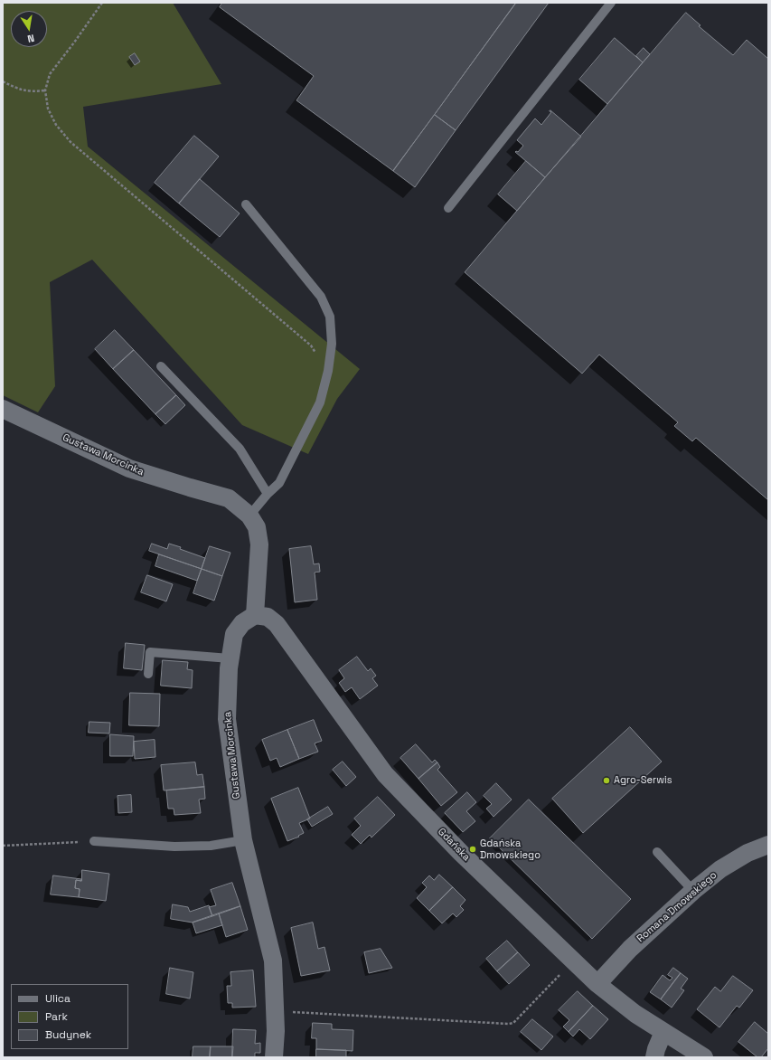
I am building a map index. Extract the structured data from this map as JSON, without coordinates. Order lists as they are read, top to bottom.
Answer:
{
  "streets": {
    "street": ["Gustawa Morcinka", "Gdańska", "Romana Dmowskiego"]
  },
  "crossings": [
    ["Gustawa Morcinka", "Gdańska"],
    ["Gdańska", "Romana Dmowskiego"]
  ],
  "places": ["Agro-Serwis", "Gdańska Dmowskiego"],
  "legend": ["Ulica", "Park", "Budynek"],
  "north": "bottom"
}
